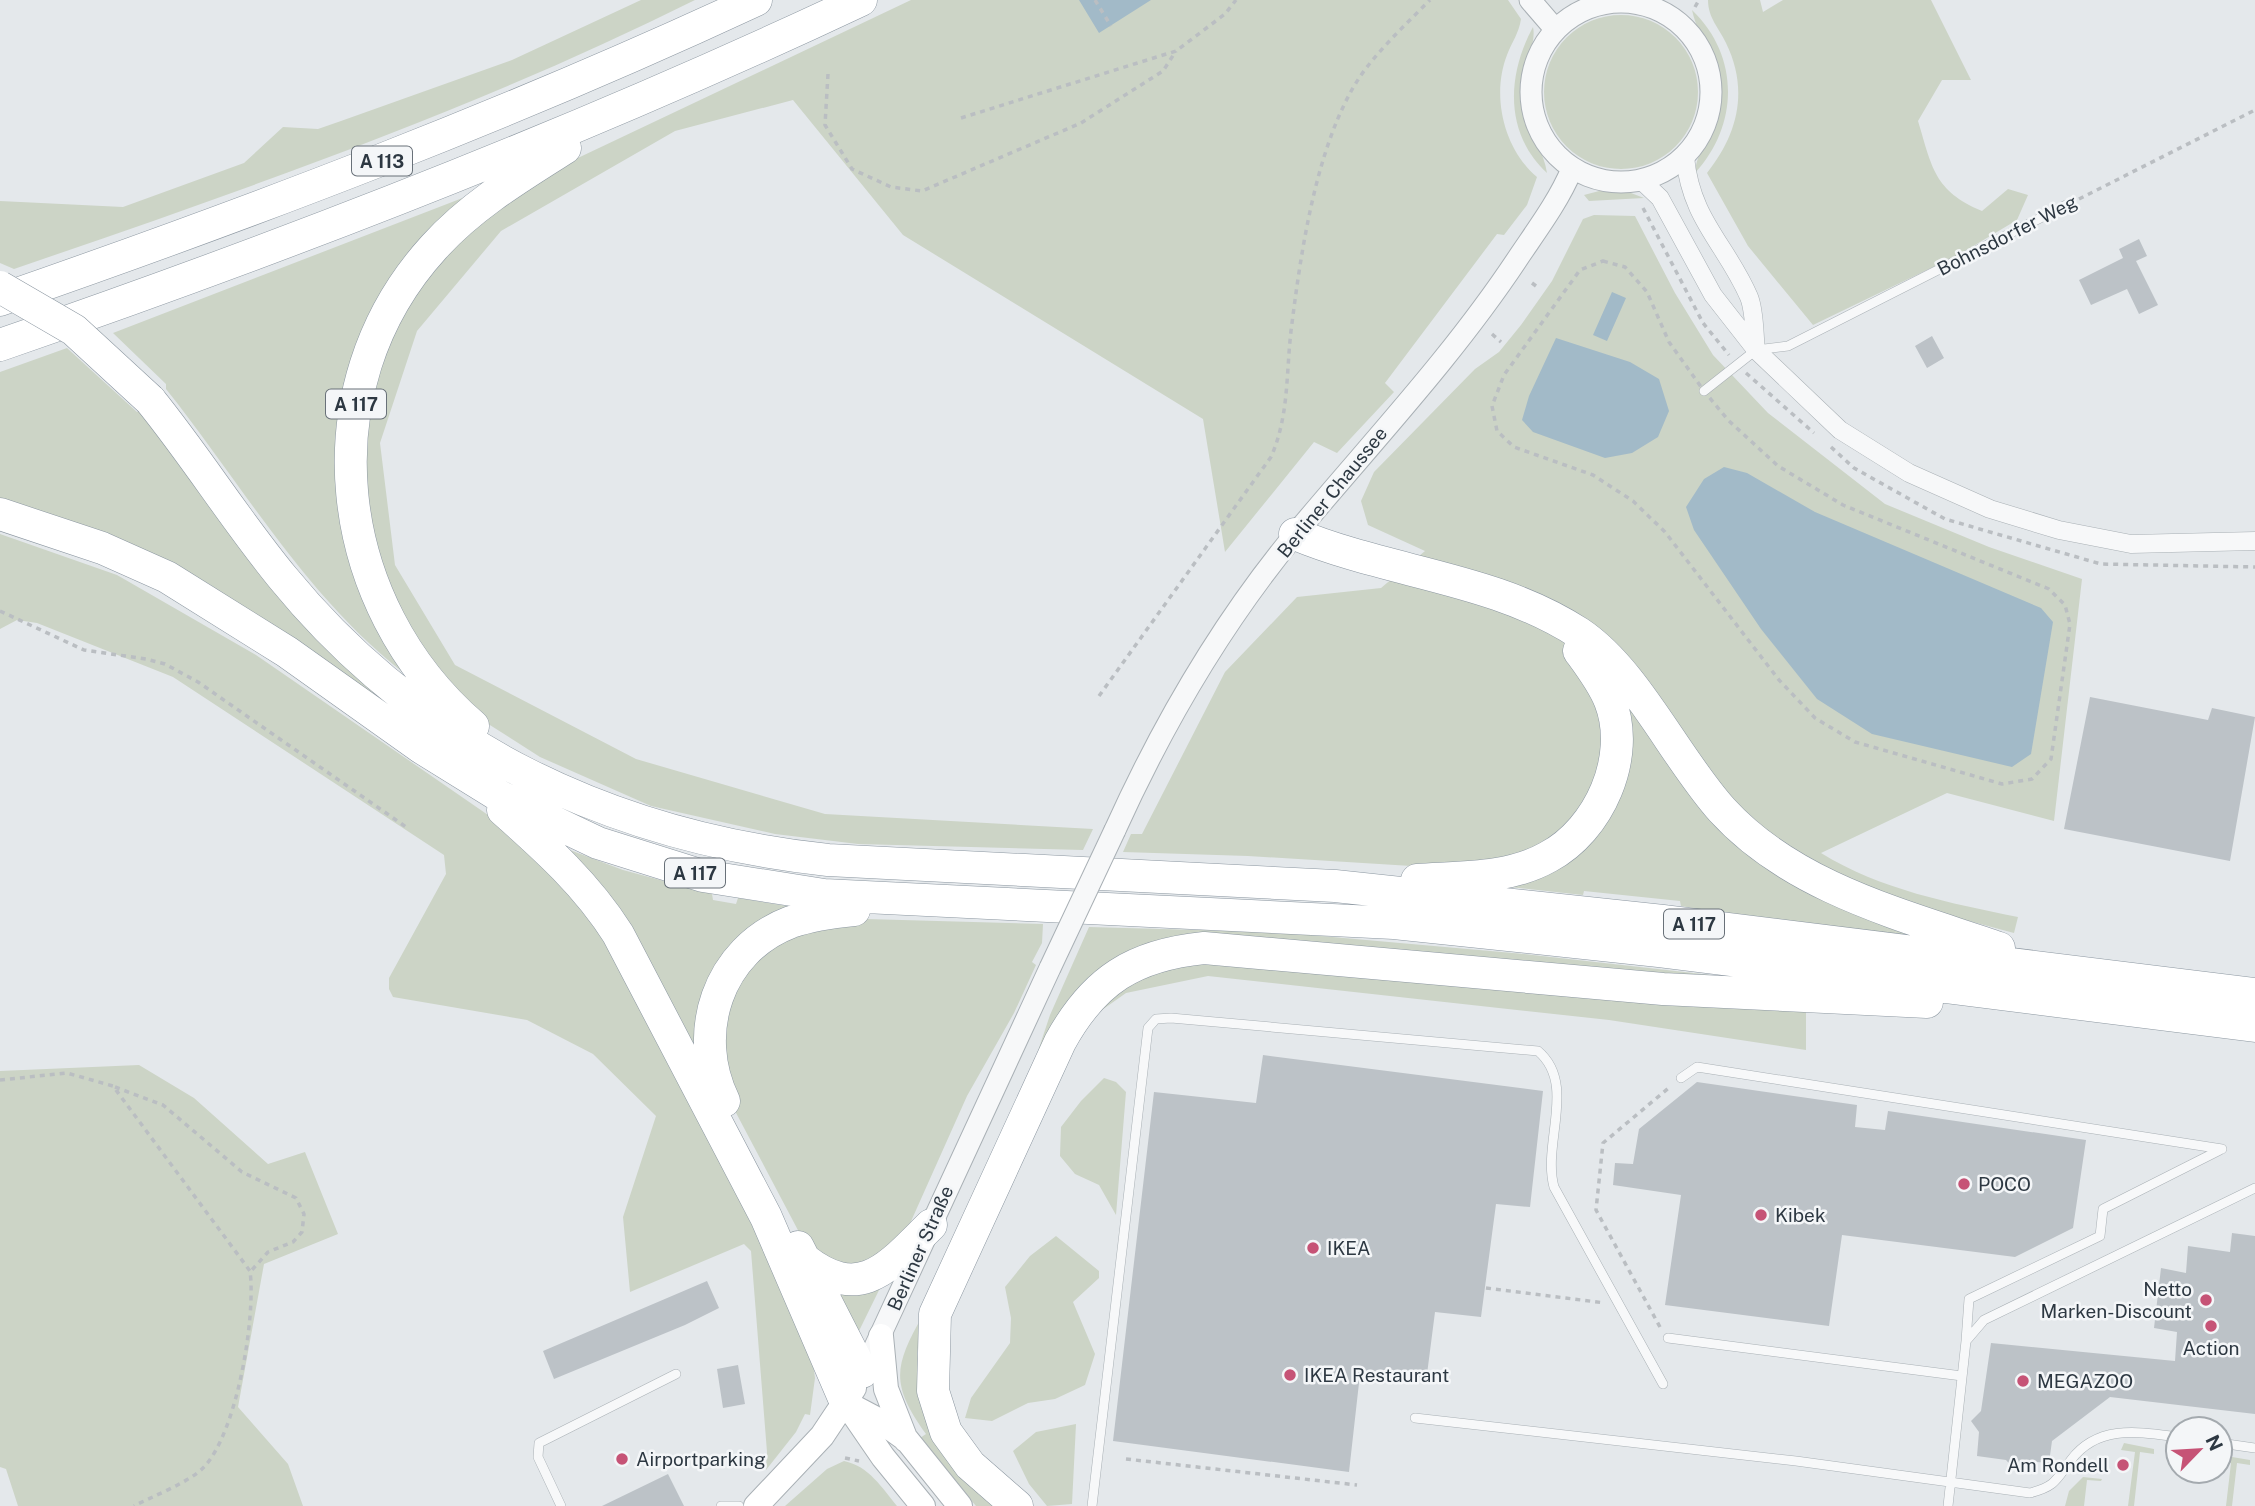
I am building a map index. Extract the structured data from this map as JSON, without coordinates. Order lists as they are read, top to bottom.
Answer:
{
  "streets": {
    "highway": ["A 113", "A 117"],
    "main road": ["Berliner Straße"],
    "street": ["Berliner Chaussee"],
    "lane": ["Bohnsdorfer Weg"]
  },
  "crossings": [
    ["A 113", "A 117"],
    ["Berliner Chaussee", "Berliner Straße"]
  ],
  "places": [
    "POCO",
    "Kibek",
    "IKEA",
    "Netto Marken-Discount",
    "Action",
    "IKEA Restaurant",
    "MEGAZOO",
    "Airportparking",
    "Am Rondell"
  ],
  "north": "top right"
}
